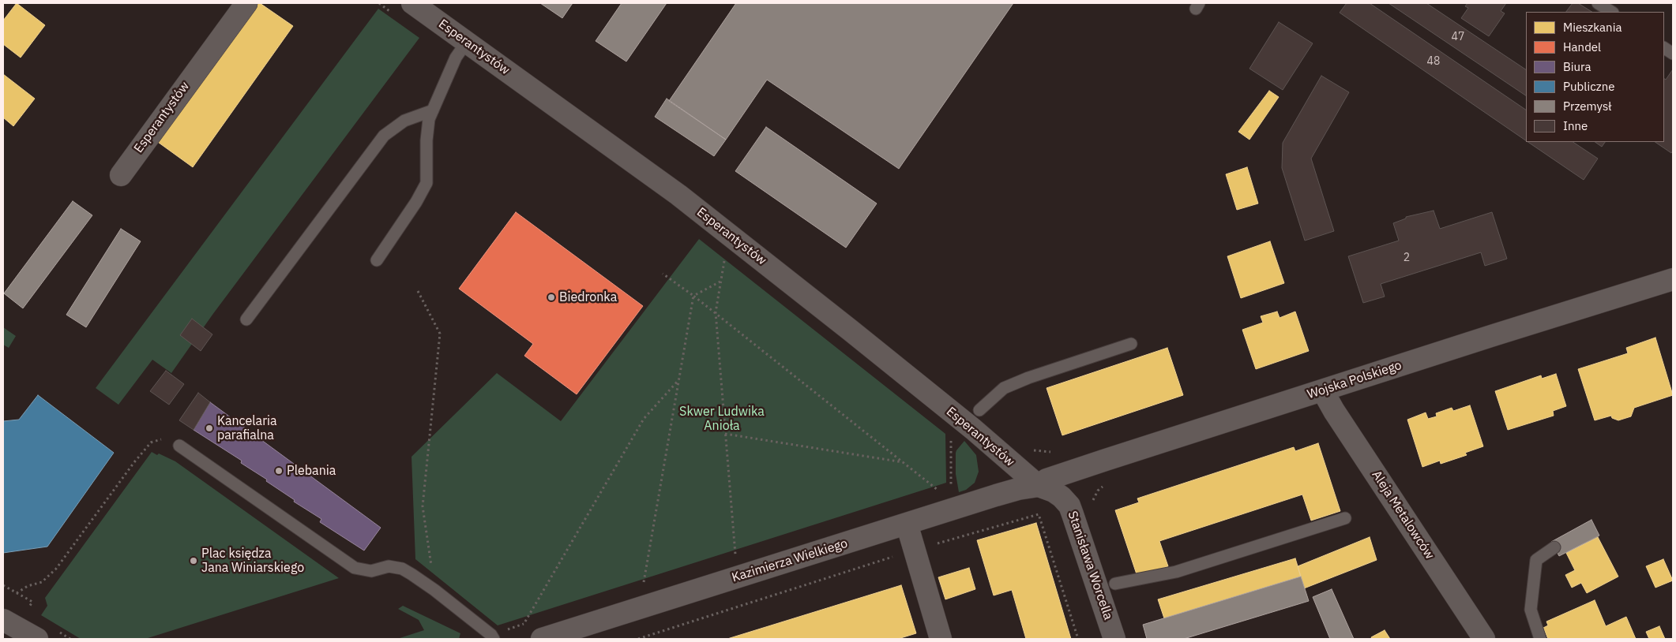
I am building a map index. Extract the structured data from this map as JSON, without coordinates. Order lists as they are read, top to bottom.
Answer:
{
  "streets": {
    "street": [
      "Esperantystów",
      "Wojska Polskiego",
      "Aleja Metalowców",
      "Kazimierza Wielkiego",
      "Stanisława Worcella"
    ]
  },
  "crossings": [
    ["Esperantystów", "Wojska Polskiego"],
    ["Esperantystów", "Kazimierza Wielkiego"],
    ["Esperantystów", "Stanisława Worcella"],
    ["Wojska Polskiego", "Aleja Metalowców"],
    ["Wojska Polskiego", "Kazimierza Wielkiego"],
    ["Wojska Polskiego", "Stanisława Worcella"],
    ["Kazimierza Wielkiego", "Stanisława Worcella"]
  ],
  "parks": ["Skwer Ludwika Anioła"],
  "places": [
    "Biedronka",
    "Kancelaria parafialna",
    "Plebania",
    "Plac księdza Jana Winiarskiego"
  ],
  "house_numbers": ["47", "48", "2"],
  "legend": [
    "Mieszkania",
    "Handel",
    "Biura",
    "Publiczne",
    "Przemysł",
    "Inne"
  ]
}
